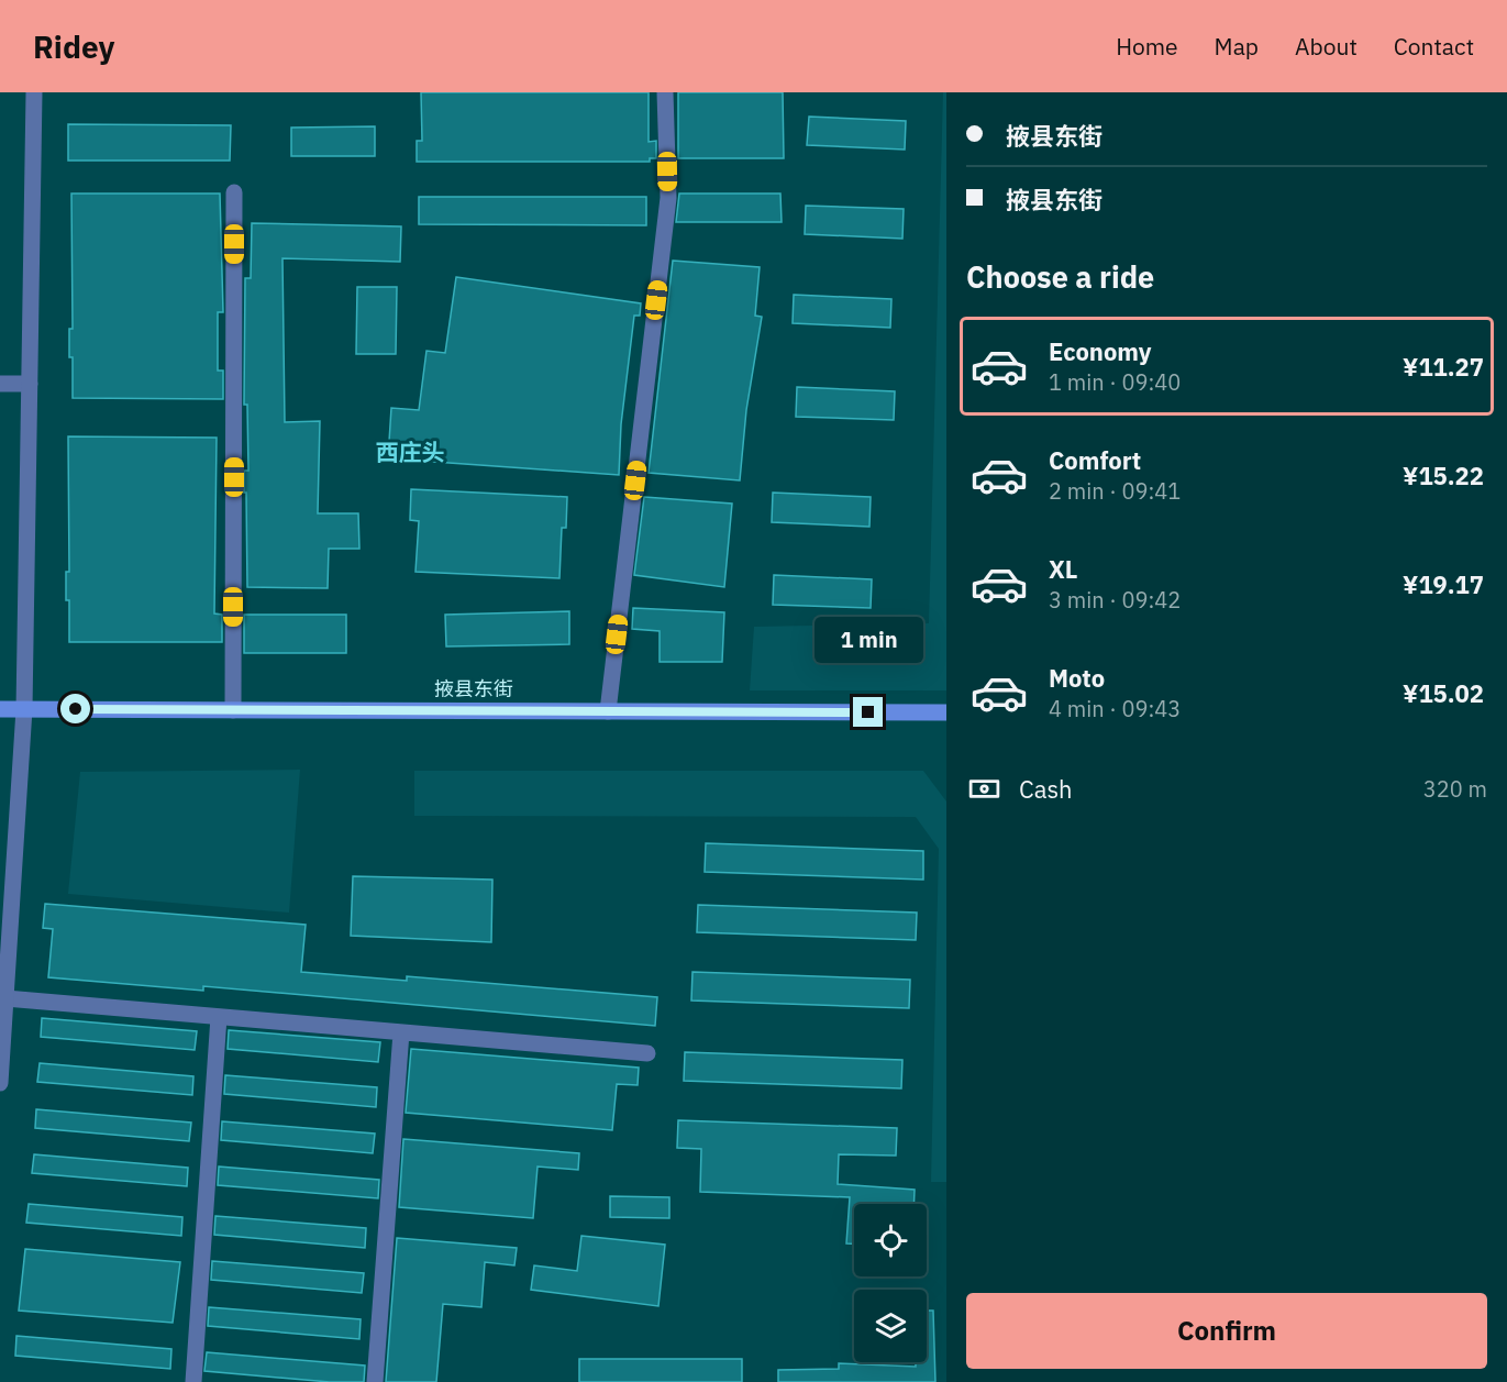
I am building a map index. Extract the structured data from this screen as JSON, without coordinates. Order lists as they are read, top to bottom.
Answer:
{
  "streets": {
    "main road": ["掖县东街"]
  },
  "districts": ["西庄头"],
  "page": {
    "header": "Ridey",
    "nav": [
      "Home",
      "Map",
      "About",
      "Contact"
    ],
    "banner": ["掖县东街", "掖县东街"],
    "heading": "Choose a ride",
    "list": [
      {
        "name": "Economy",
        "note": "1 min · 09:40",
        "value": "¥11.27"
      },
      {
        "name": "Comfort",
        "note": "2 min · 09:41",
        "value": "¥15.22"
      },
      {
        "name": "XL",
        "note": "3 min · 09:42",
        "value": "¥19.17"
      },
      {
        "name": "Moto",
        "note": "4 min · 09:43",
        "value": "¥15.02"
      }
    ],
    "bubble": "1 min",
    "pay": ["Cash", "320 m"],
    "buttons": "Confirm"
  }
}
